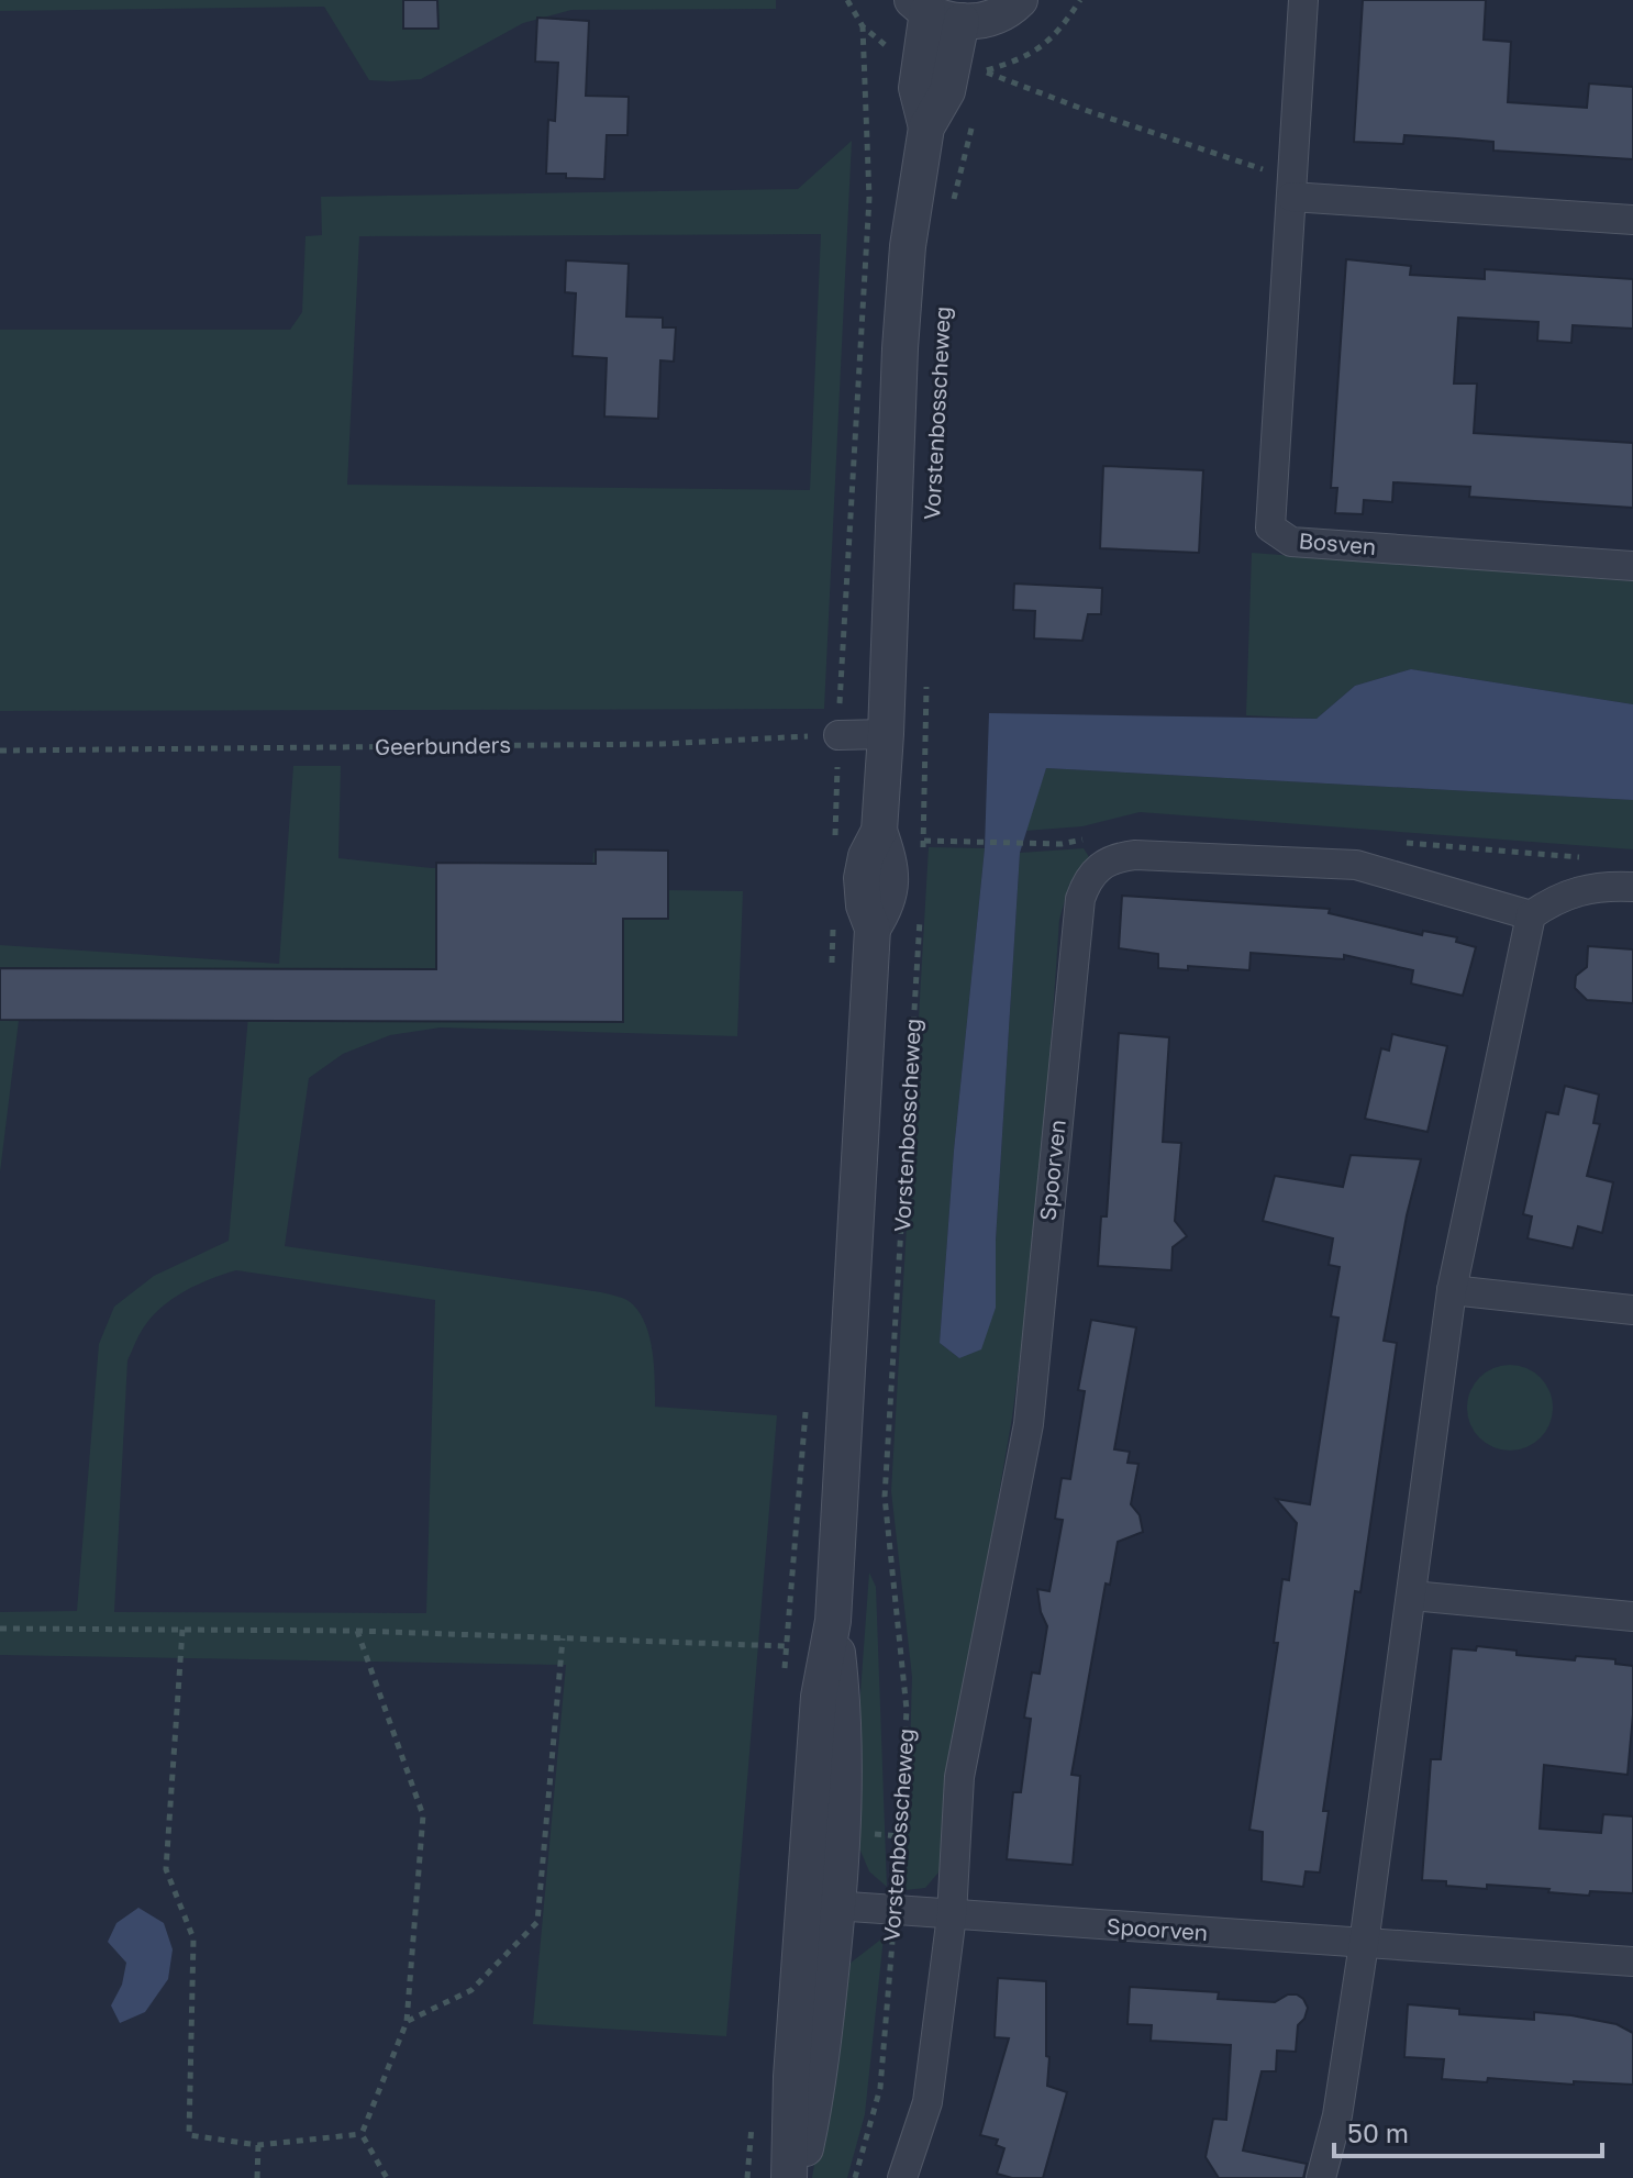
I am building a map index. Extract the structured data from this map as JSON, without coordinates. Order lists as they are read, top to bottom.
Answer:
{
  "streets": {
    "street": ["Vorstenbosscheweg", "Bosven", "Spoorven"],
    "path": ["Geerbunders"]
  },
  "crossings": [
    ["Vorstenbosscheweg", "Spoorven"]
  ],
  "scale_bar": "50 m"
}
